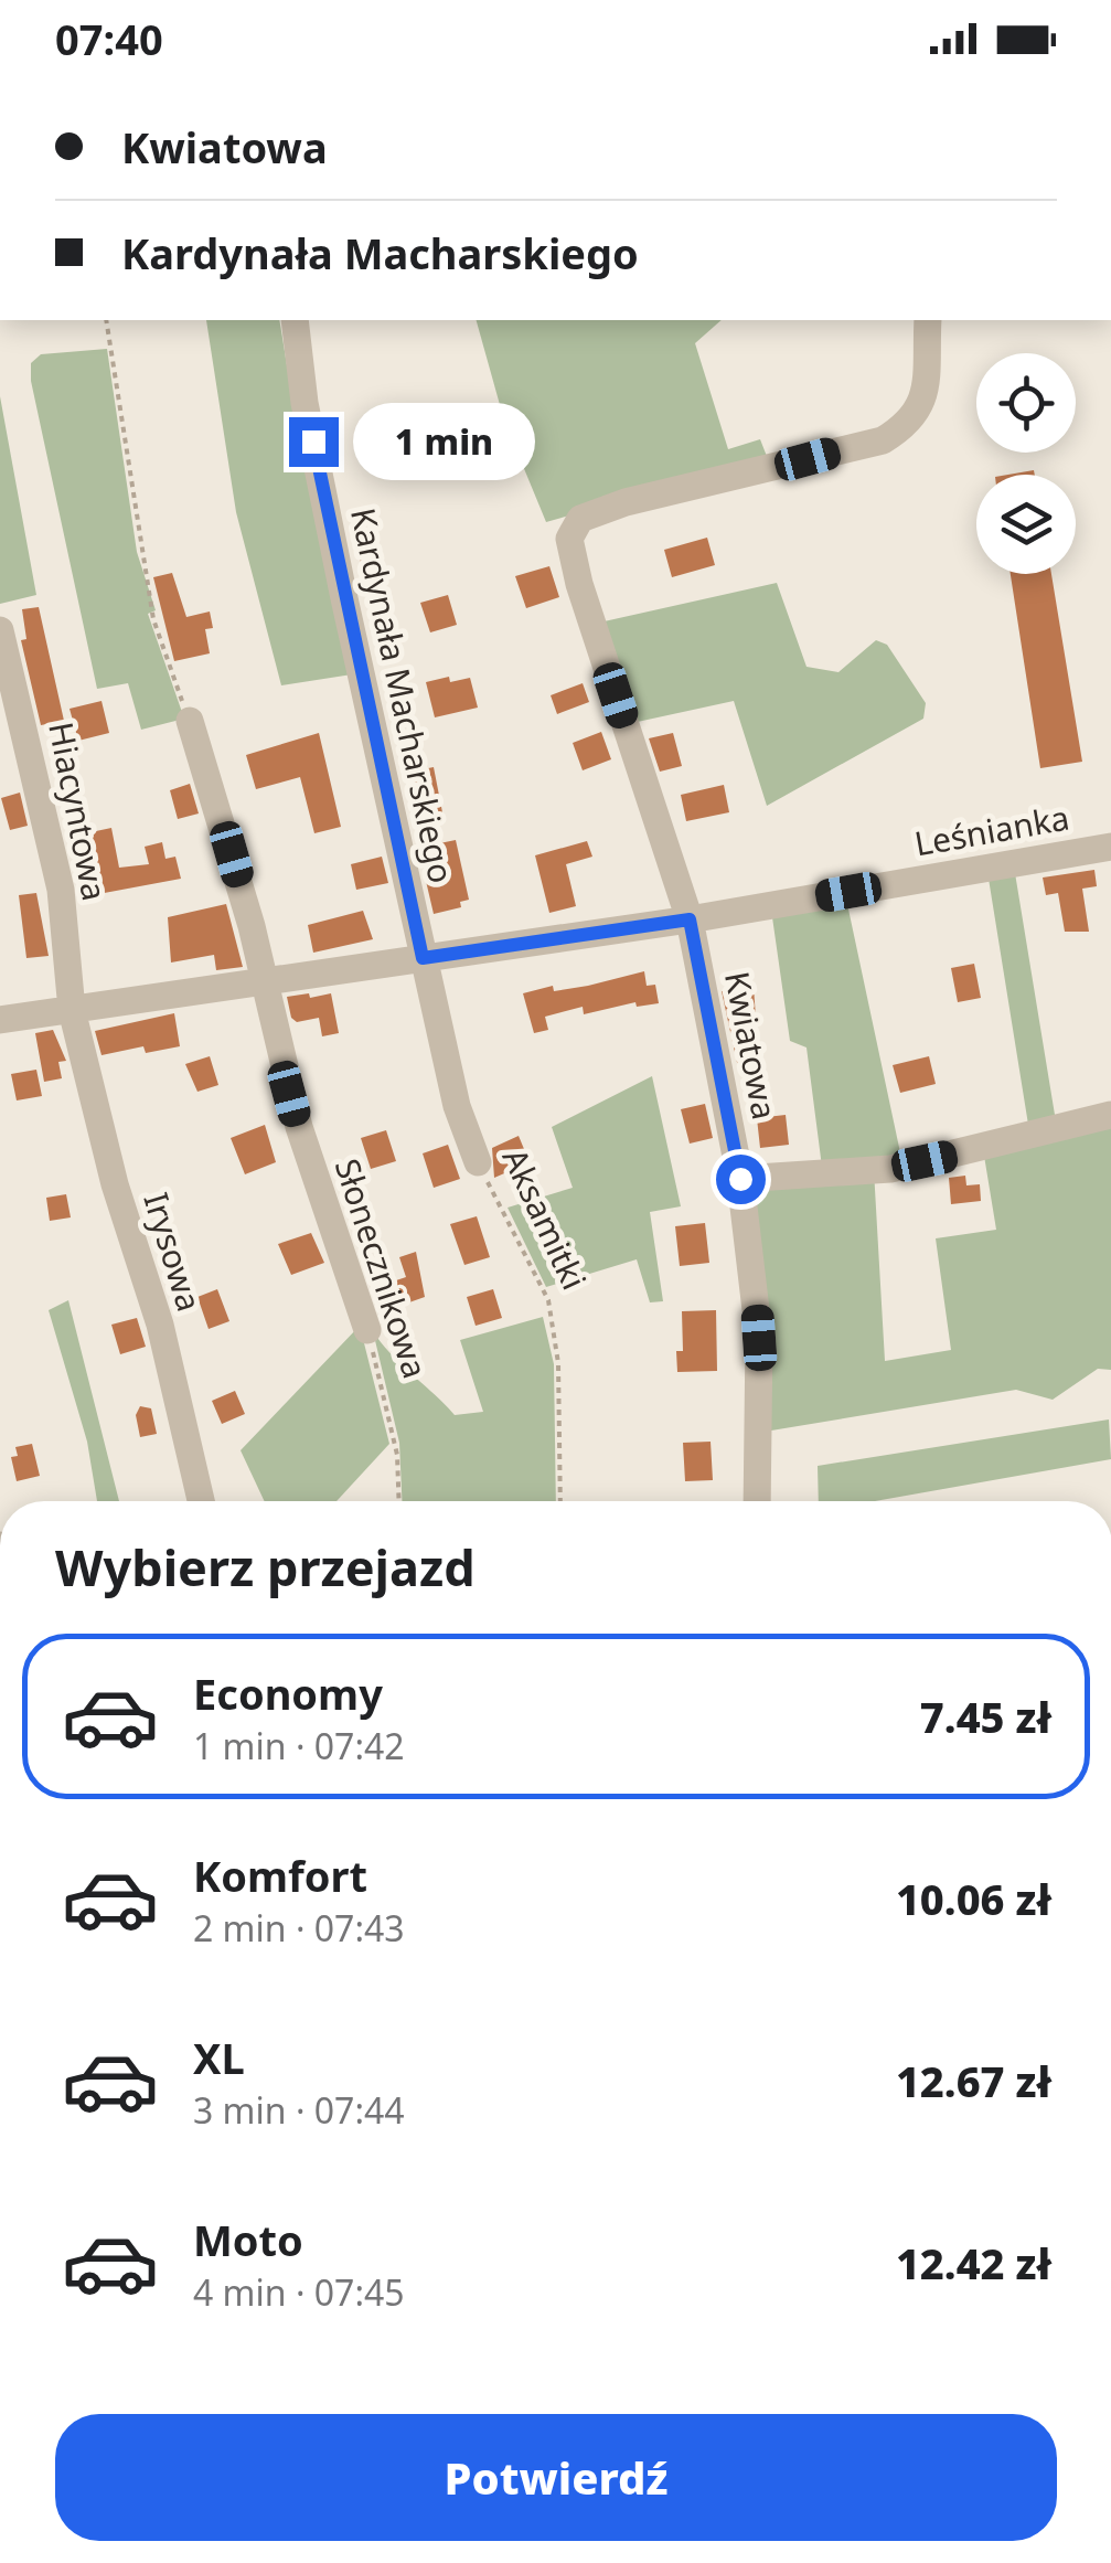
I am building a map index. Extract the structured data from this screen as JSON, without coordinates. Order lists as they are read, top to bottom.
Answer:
{
  "streets": {
    "street": [
      "Kardynała Macharskiego",
      "Hiacyntowa",
      "Leśnianka",
      "Kwiatowa",
      "Aksamitki",
      "Irysowa",
      "Słonecznikowa"
    ]
  },
  "crossings": [
    ["Kardynała Macharskiego", "Leśnianka"],
    ["Kardynała Macharskiego", "Aksamitki"],
    ["Hiacyntowa", "Leśnianka"],
    ["Hiacyntowa", "Irysowa"],
    ["Leśnianka", "Kwiatowa"],
    ["Leśnianka", "Aksamitki"],
    ["Leśnianka", "Irysowa"],
    ["Leśnianka", "Słonecznikowa"]
  ],
  "page": {
    "status": "07:40",
    "banner": ["Kwiatowa", "Kardynała Macharskiego"],
    "bubble": "1 min",
    "heading": "Wybierz przejazd",
    "list": [
      {
        "name": "Economy",
        "note": "1 min · 07:42",
        "value": "7.45 zł"
      },
      {
        "name": "Komfort",
        "note": "2 min · 07:43",
        "value": "10.06 zł"
      },
      {
        "name": "XL",
        "note": "3 min · 07:44",
        "value": "12.67 zł"
      },
      {
        "name": "Moto",
        "note": "4 min · 07:45",
        "value": "12.42 zł"
      }
    ],
    "buttons": "Potwierdź"
  }
}
